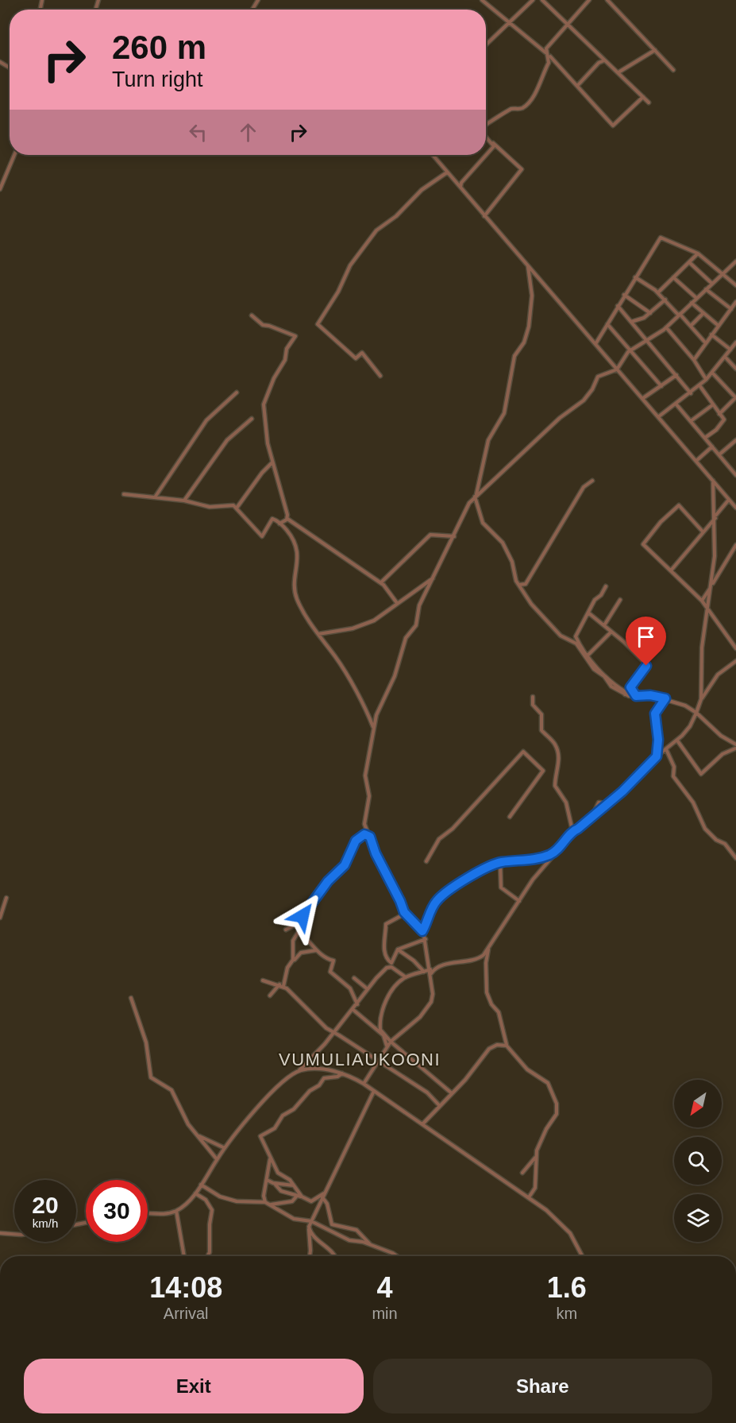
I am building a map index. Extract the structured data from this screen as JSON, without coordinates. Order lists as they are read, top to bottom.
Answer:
{
  "districts": ["VUMULIAUKOONI"],
  "north": "bottom left",
  "page": {
    "turn": ["260 m", "Turn right"],
    "speed": "20 km/h",
    "limit": "30",
    "eta": [
      "14:08",
      "Arrival",
      "4",
      "min",
      "1.6",
      "km"
    ],
    "buttons": ["Exit", "Share"]
  }
}
